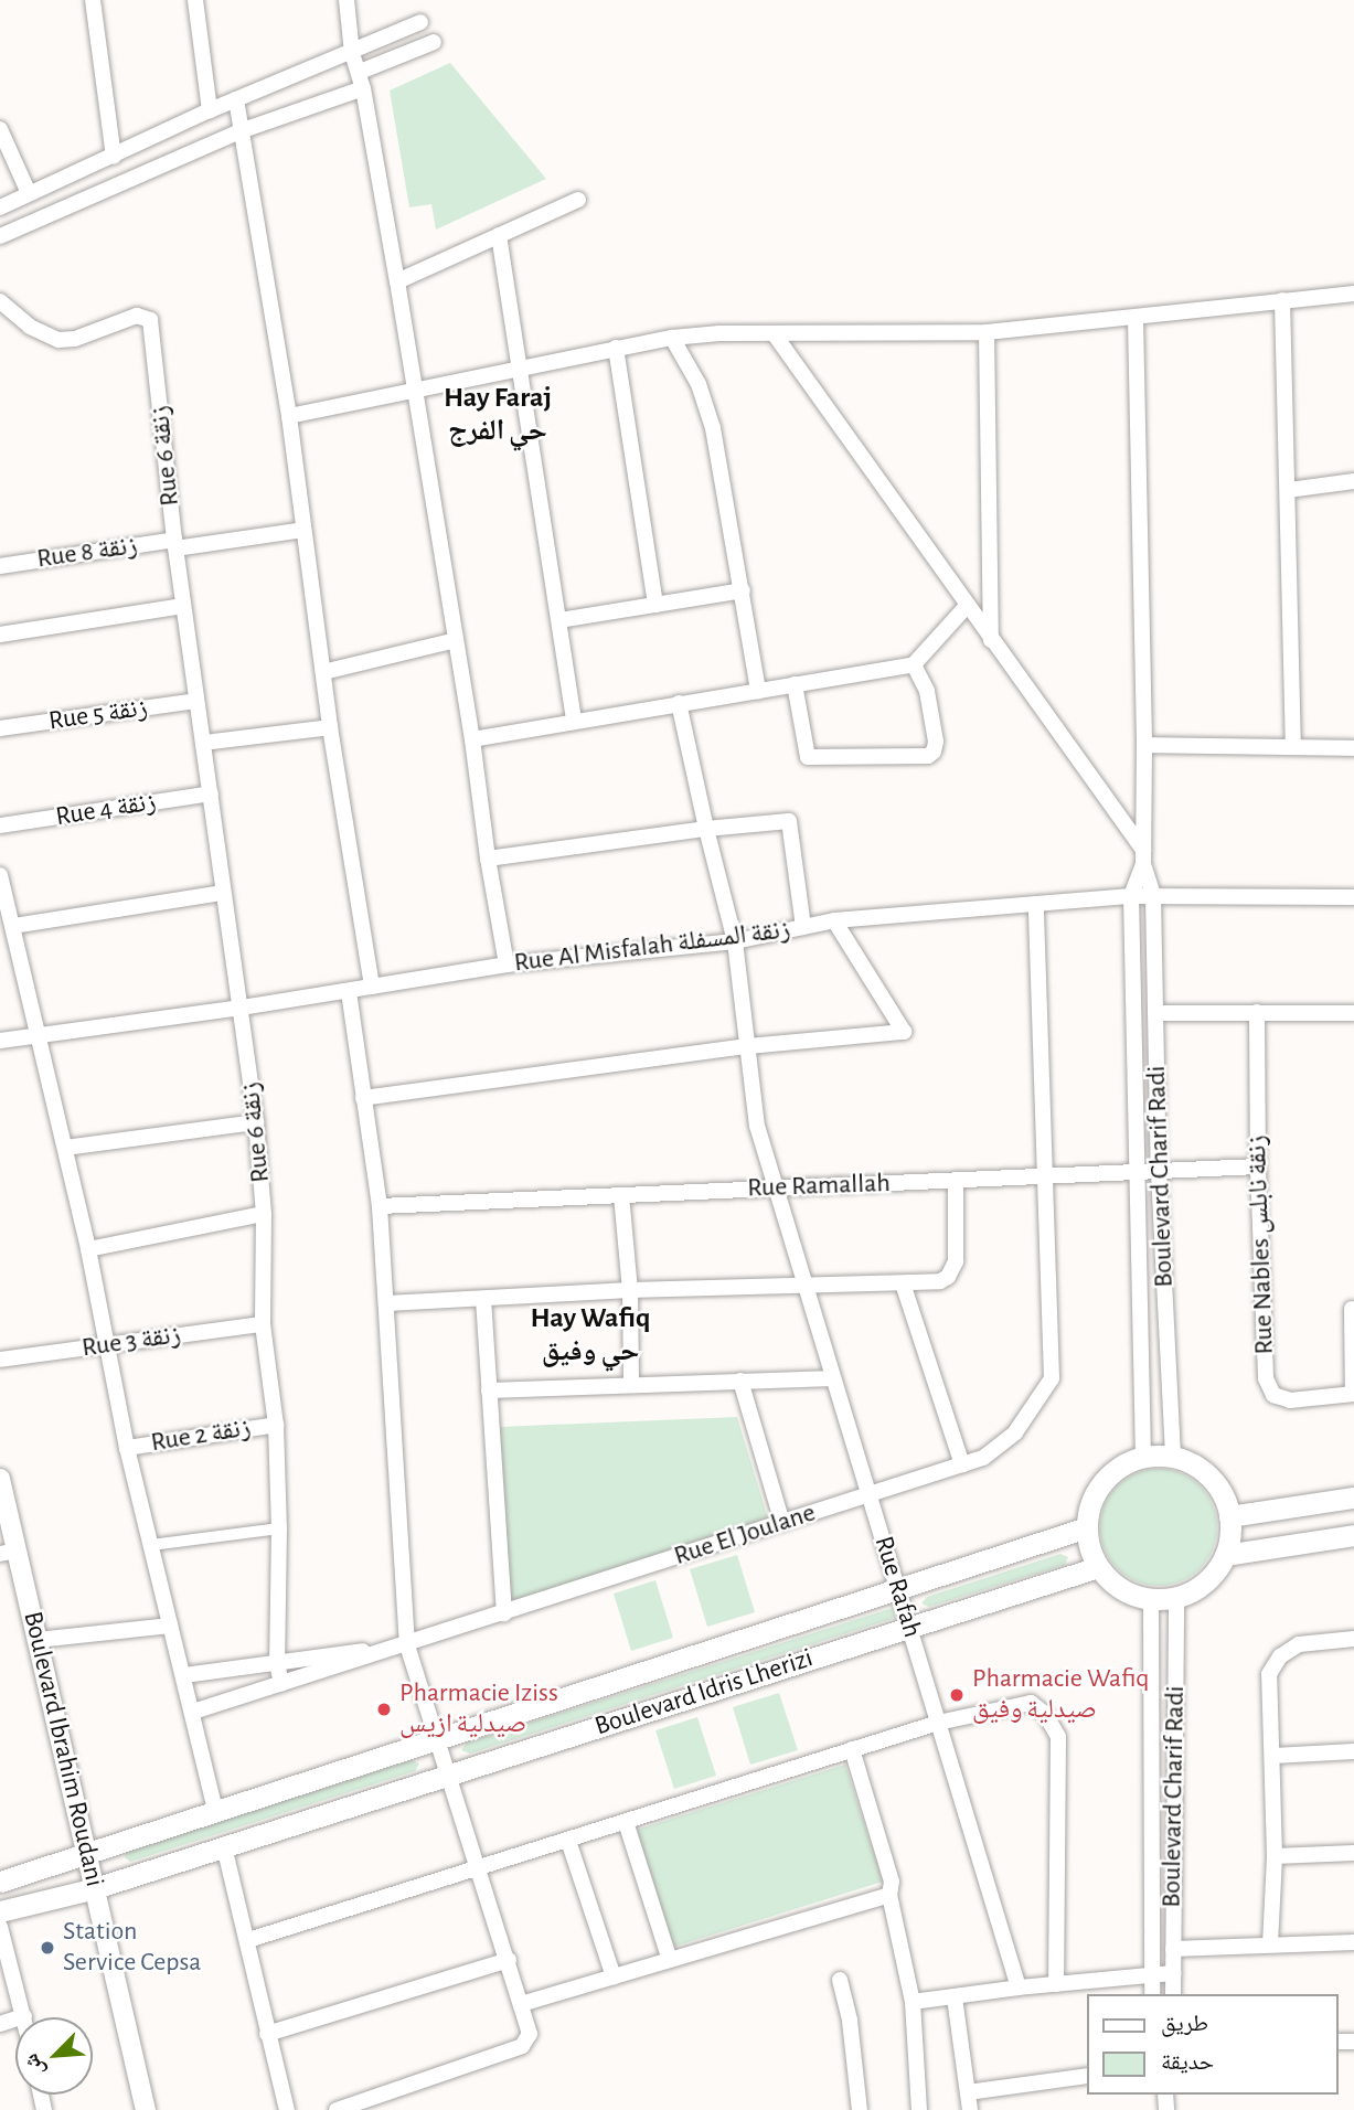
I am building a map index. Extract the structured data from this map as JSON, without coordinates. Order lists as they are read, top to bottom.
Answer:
{
  "streets": {
    "main road": ["Boulevard Idris Lherizi"],
    "street": [
      "Rue 6 زنقة",
      "Rue 8 زنقة",
      "Rue 5 زنقة",
      "Rue 4 زنقة",
      "Rue Al Misfalah زنقة المسفلة",
      "Boulevard Charif Radi",
      "Rue Ramallah",
      "Rue Nables زنقة نابلس",
      "Rue 3 زنقة",
      "Rue 2 زنقة",
      "Rue El Joulane",
      "Rue Rafah",
      "Boulevard Ibrahim Roudani"
    ]
  },
  "crossings": [
    ["Rue 6 زنقة", "Rue 8 زنقة"],
    ["Rue 6 زنقة", "Rue 5 زنقة"],
    ["Rue 6 زنقة", "Rue 4 زنقة"],
    ["Rue 6 زنقة", "Rue Al Misfalah زنقة المسفلة"],
    ["Rue 6 زنقة", "Rue 3 زنقة"],
    ["Rue 6 زنقة", "Rue 2 زنقة"],
    ["Rue Al Misfalah زنقة المسفلة", "Boulevard Charif Radi"],
    ["Rue Al Misfalah زنقة المسفلة", "Rue Rafah"],
    ["Boulevard Charif Radi", "Rue Ramallah"],
    ["Boulevard Charif Radi", "Boulevard Idris Lherizi"],
    ["Rue Ramallah", "Rue Nables زنقة نابلس"],
    ["Rue Ramallah", "Rue El Joulane"],
    ["Rue Ramallah", "Rue Rafah"],
    ["Rue El Joulane", "Rue Rafah"],
    ["Rue Rafah", "Boulevard Idris Lherizi"],
    ["Boulevard Idris Lherizi", "Boulevard Ibrahim Roudani"]
  ],
  "districts": ["Hay Faraj حي الفرج", "Hay Wafiq حي وفيق"],
  "places": ["Pharmacie Wafiq صيدلية وفيق", "Pharmacie Iziss صيدلية ازيس", "Station Service Cepsa"],
  "legend": ["طريق", "حديقة"],
  "north": "bottom left"
}
